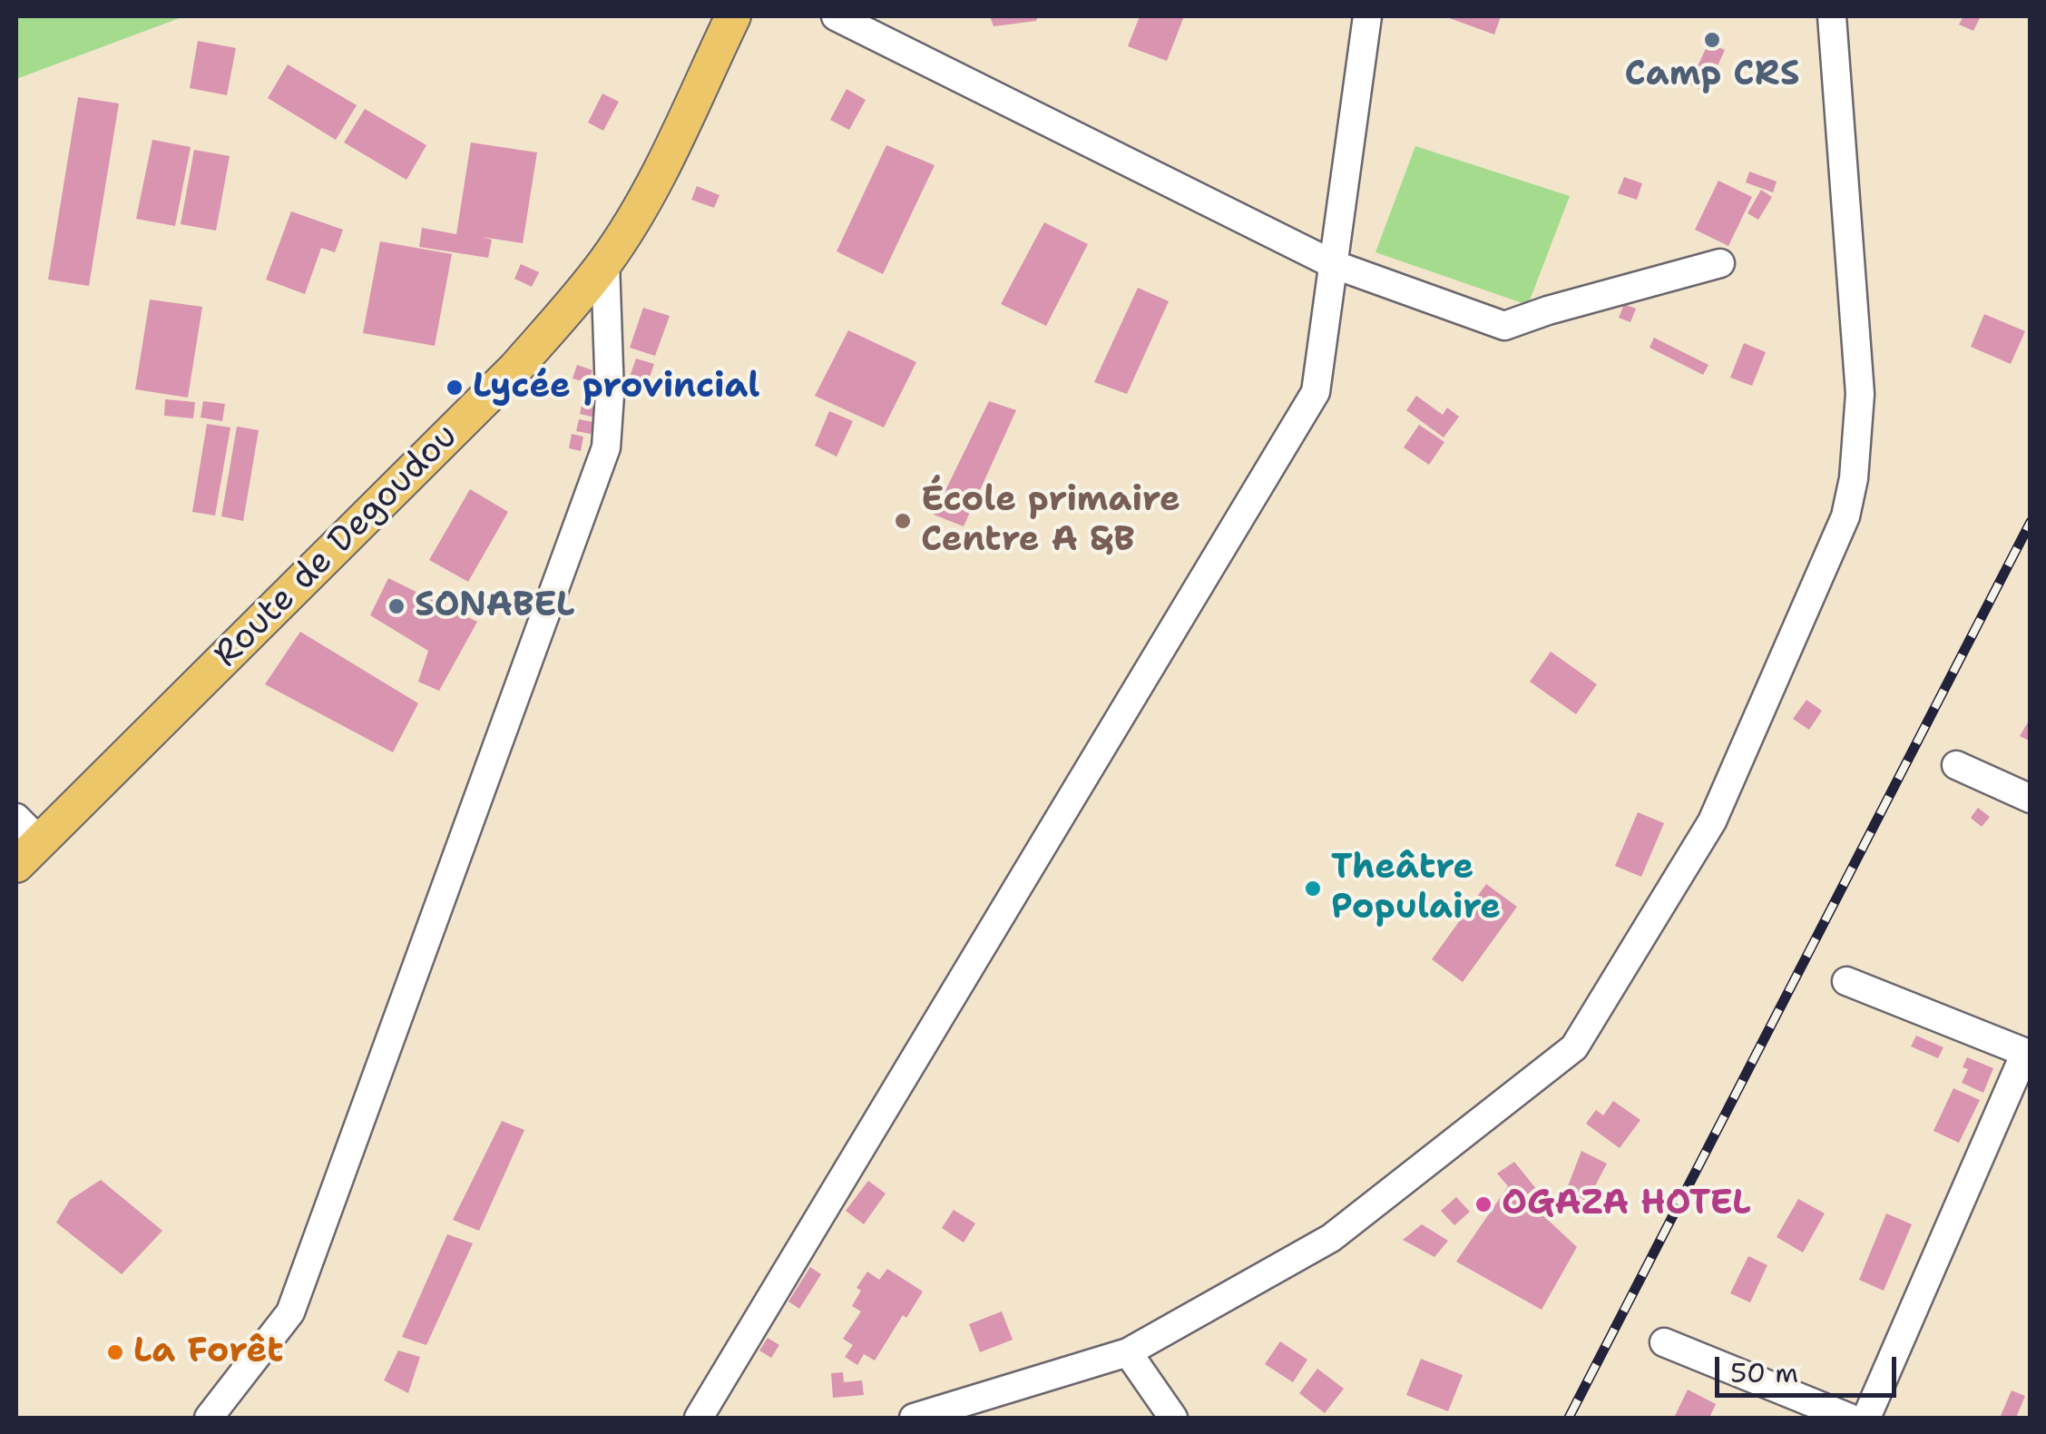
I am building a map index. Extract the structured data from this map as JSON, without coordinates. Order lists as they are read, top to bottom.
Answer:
{
  "streets": {
    "main road": ["Route de Degoudou"]
  },
  "places": [
    "Camp CRS",
    "Lycée provincial",
    "École primaire Centre A &B",
    "SONABEL",
    "Theâtre Populaire",
    "OGAZA HOTEL",
    "La Forêt"
  ],
  "scale_bar": "50 m"
}
